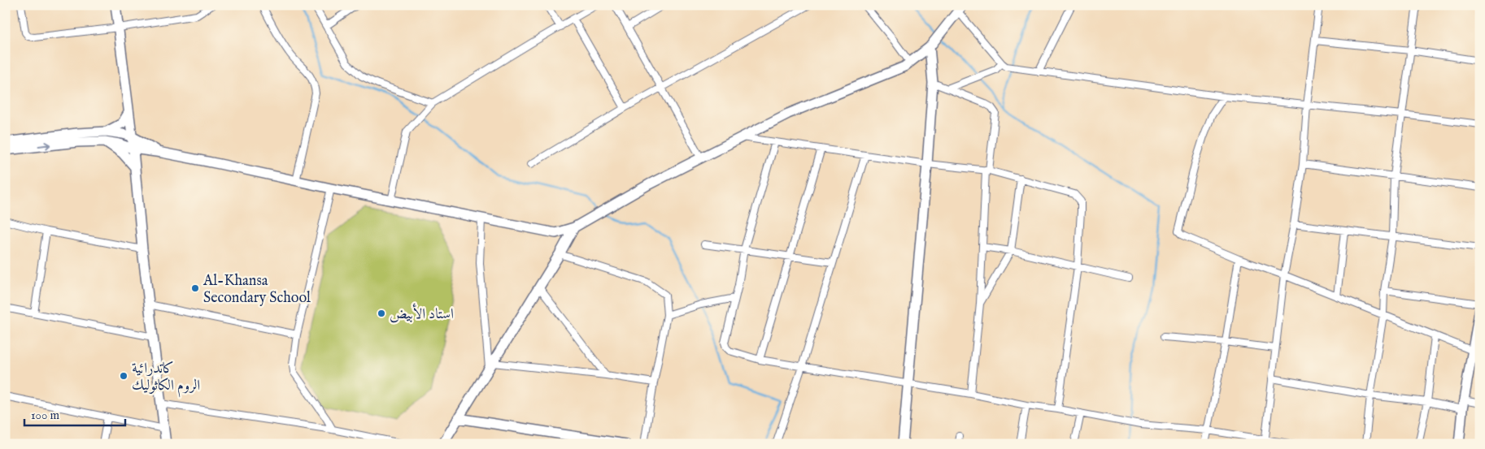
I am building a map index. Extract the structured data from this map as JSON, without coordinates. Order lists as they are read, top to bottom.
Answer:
{
  "places": ["Al-Khansa Secondary School", "استاد الأبيض", "كاتدرائية الروم الكاثوليك"],
  "scale_bar": "100 m"
}
